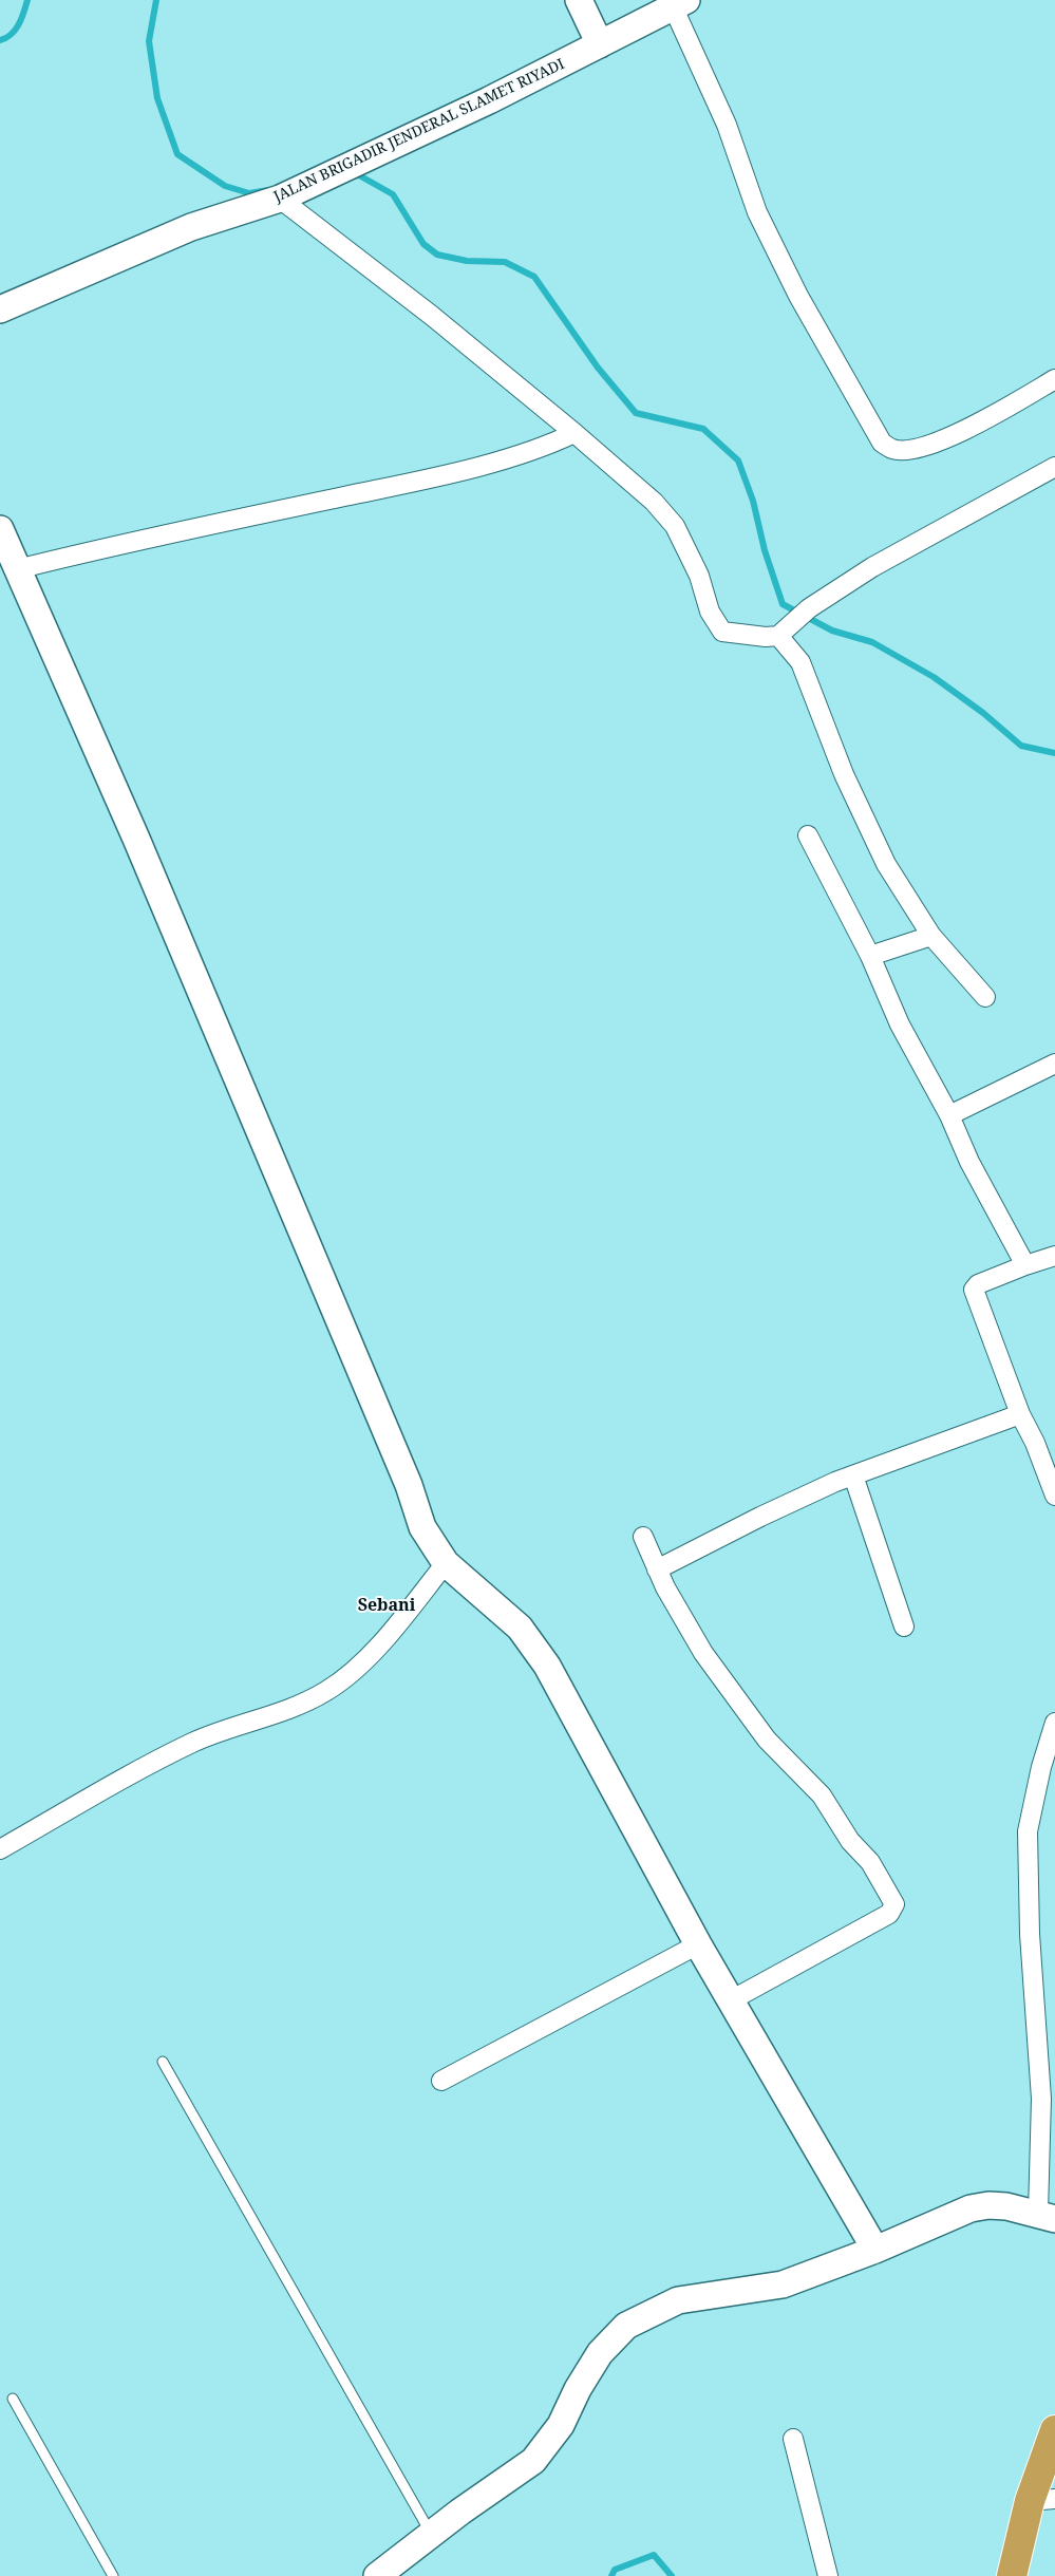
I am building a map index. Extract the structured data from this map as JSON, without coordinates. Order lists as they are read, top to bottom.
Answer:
{
  "streets": {
    "street": ["JALAN BRIGADIR JENDERAL SLAMET RIYADI"]
  },
  "districts": ["Sebani"]
}
